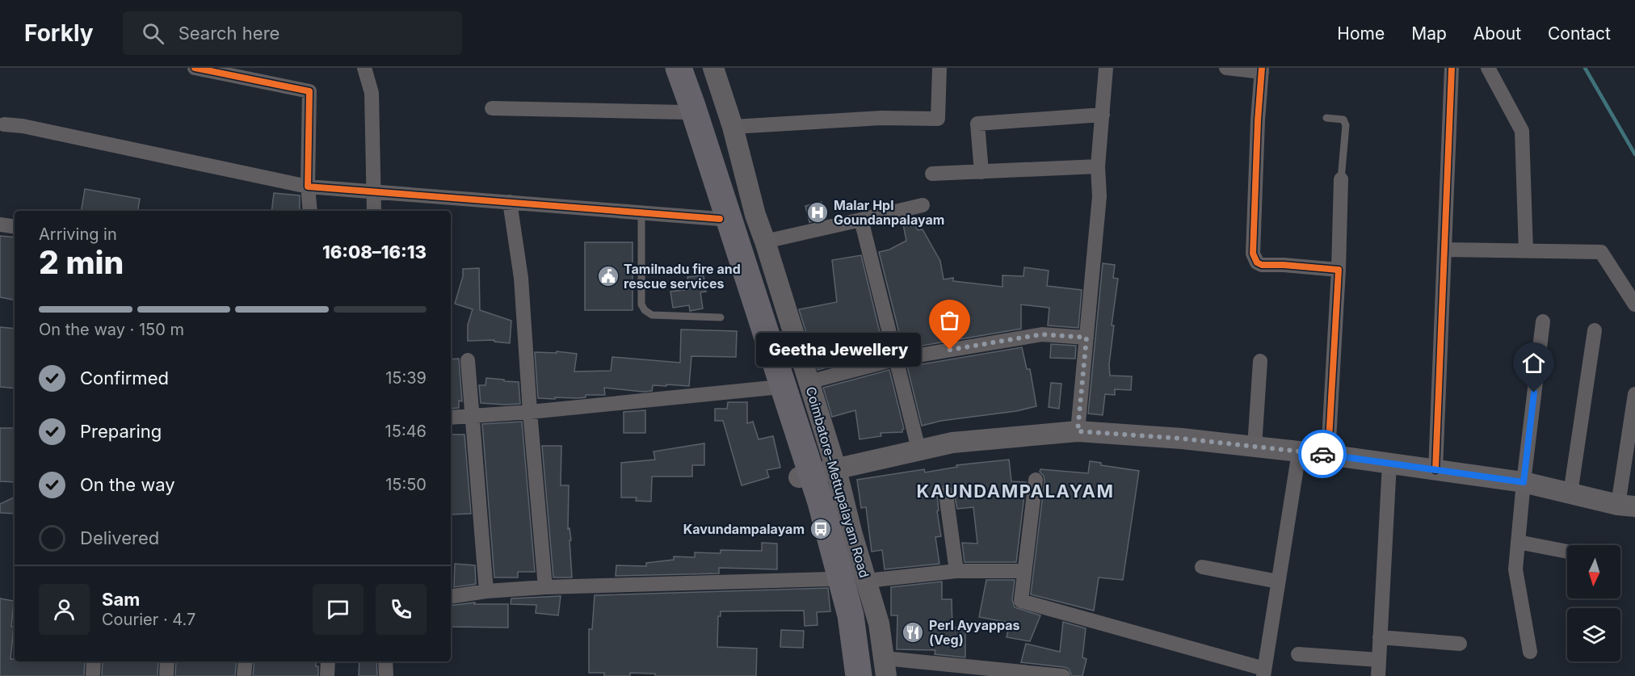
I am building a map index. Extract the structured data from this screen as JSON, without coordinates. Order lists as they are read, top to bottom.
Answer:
{
  "streets": {
    "main road": ["Coimbatore-Mettupalayam Road"]
  },
  "districts": ["KAUNDAMPALAYAM"],
  "places": {
    "hospital": ["Malar Hpl Goundanpalayam"],
    "public building": ["Tamilnadu fire and rescue services"],
    "other": ["Geetha Jewellery"],
    "bus stop": ["Kavundampalayam"],
    "restaurant": ["Perl Ayyappas (Veg)"]
  },
  "north": "bottom",
  "page": {
    "header": "Forkly",
    "search": "Search here",
    "nav": [
      "Home",
      "Map",
      "About",
      "Contact"
    ],
    "heading": ["2 min", "Arriving in", "16:08–16:13"],
    "panel": ["Sam", "Courier · 4.7"],
    "bar": "On the way · 150 m",
    "bubble": "Geetha Jewellery",
    "list": [
      ["Confirmed", "15:39"],
      ["Preparing", "15:46"],
      ["On the way", "15:50"],
      "Delivered"
    ]
  }
}
